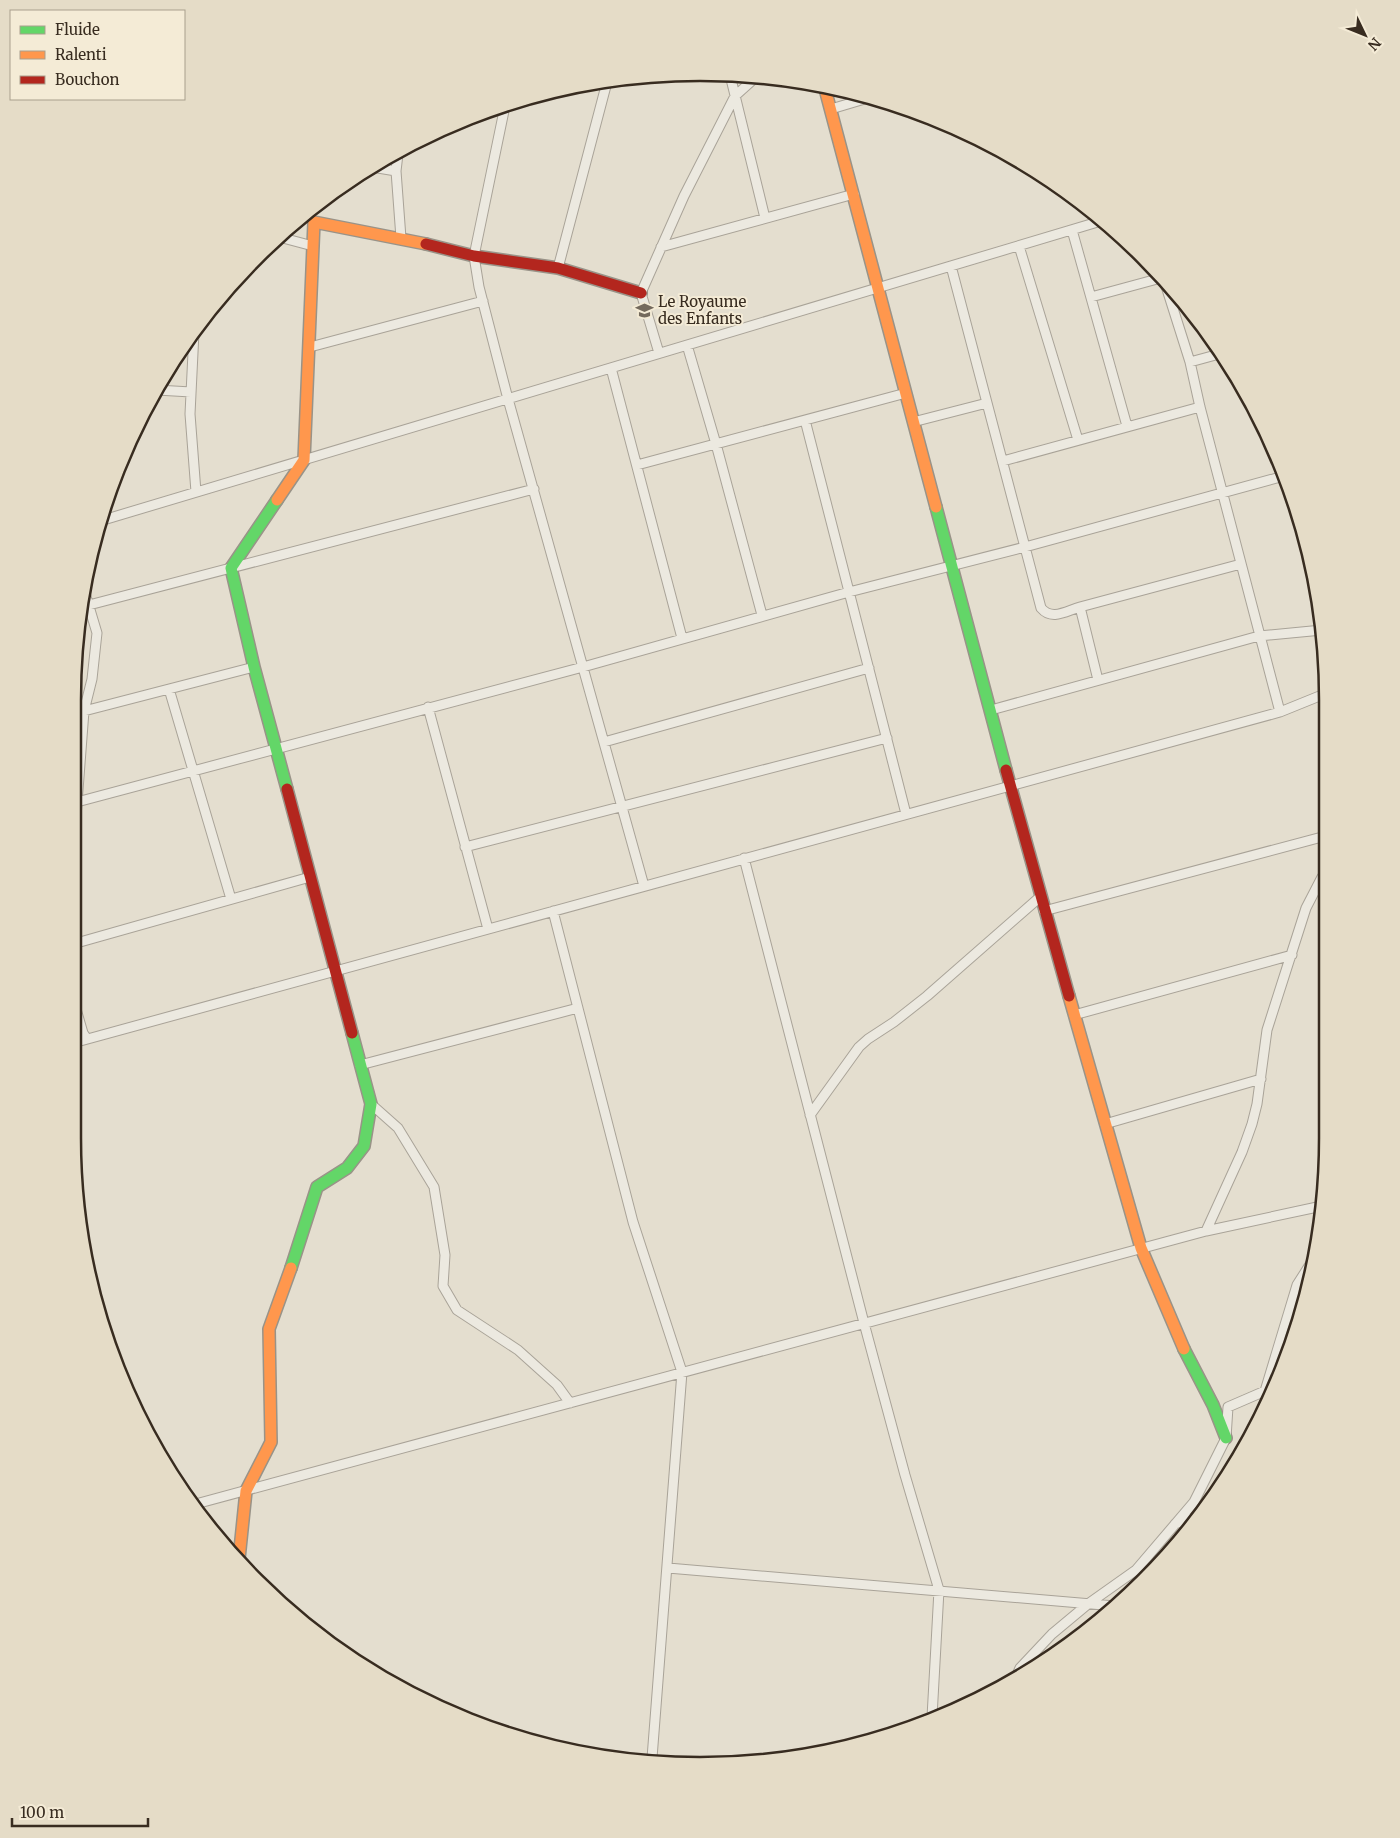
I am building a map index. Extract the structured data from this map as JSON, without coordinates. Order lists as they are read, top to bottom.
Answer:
{
  "places": {
    "school or university": ["Le Royaume des Enfants"]
  },
  "legend": ["Fluide", "Ralenti", "Bouchon"],
  "scale_bar": "100 m",
  "north": "bottom right"
}
